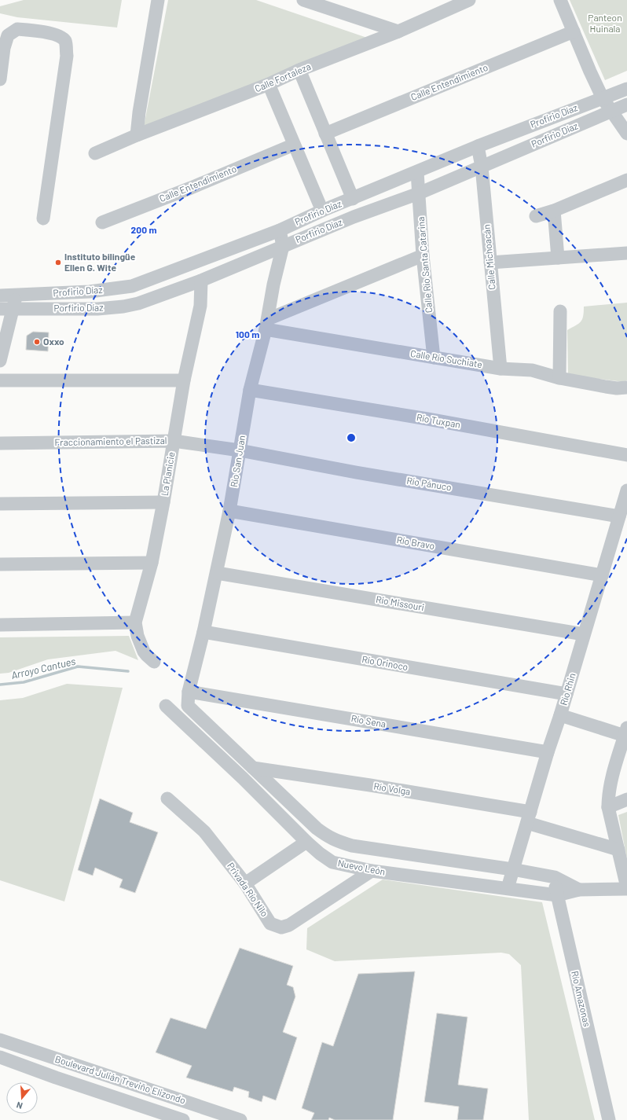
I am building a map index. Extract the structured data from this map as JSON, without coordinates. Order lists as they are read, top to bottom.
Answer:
{
  "streets": {
    "street": [
      "Calle Fortaleza",
      "Calle Entendimiento",
      "Profirio Díaz",
      "Porfirio Díaz",
      "Calle Michoacán",
      "Calle Río Santa Catarina",
      "Calle Río Suchiate",
      "Río Tuxpan",
      "Fraccionamiento el Pastizal",
      "Río San Juan",
      "La Planicie",
      "Río Pánuco",
      "Río Bravo",
      "Río Missouri",
      "Río Orinoco",
      "Río Rhin",
      "Río Sena",
      "Río Volga",
      "Nuevo León",
      "Privada Río Nilo",
      "Río Amazonas",
      "Boulevard Julián Treviño Elizondo"
    ]
  },
  "crossings": [
    ["Profirio Díaz", "Calle Michoacán"],
    ["Profirio Díaz", "Calle Río Santa Catarina"],
    ["Profirio Díaz", "Río San Juan"],
    ["Porfirio Díaz", "Calle Michoacán"],
    ["Porfirio Díaz", "Calle Río Santa Catarina"],
    ["Porfirio Díaz", "Río San Juan"],
    ["Porfirio Díaz", "La Planicie"],
    ["Calle Michoacán", "Calle Río Suchiate"],
    ["Calle Río Santa Catarina", "Calle Río Suchiate"],
    ["Calle Río Suchiate", "Río San Juan"],
    ["Río Tuxpan", "Río San Juan"],
    ["Fraccionamiento el Pastizal", "Río San Juan"],
    ["Fraccionamiento el Pastizal", "La Planicie"],
    ["Fraccionamiento el Pastizal", "Río Pánuco"],
    ["Río San Juan", "Río Pánuco"],
    ["Río San Juan", "Río Bravo"],
    ["Río San Juan", "Río Missouri"],
    ["Río San Juan", "Río Orinoco"],
    ["Río San Juan", "Río Sena"],
    ["Río Pánuco", "Río Rhin"],
    ["Río Bravo", "Río Rhin"],
    ["Río Missouri", "Río Rhin"],
    ["Río Orinoco", "Río Rhin"],
    ["Río Rhin", "Río Sena"],
    ["Río Rhin", "Río Volga"],
    ["Río Rhin", "Nuevo León"],
    ["Río Volga", "Nuevo León"],
    ["Nuevo León", "Privada Río Nilo"],
    ["Nuevo León", "Río Amazonas"]
  ],
  "water": ["Arroyo Cantues"],
  "parks": ["Panteon Huinala"],
  "places": ["Instituto bilingüe Ellen G. Wite", "Oxxo"],
  "north": "bottom",
  "rings": ["200 m", "100 m"]
}
